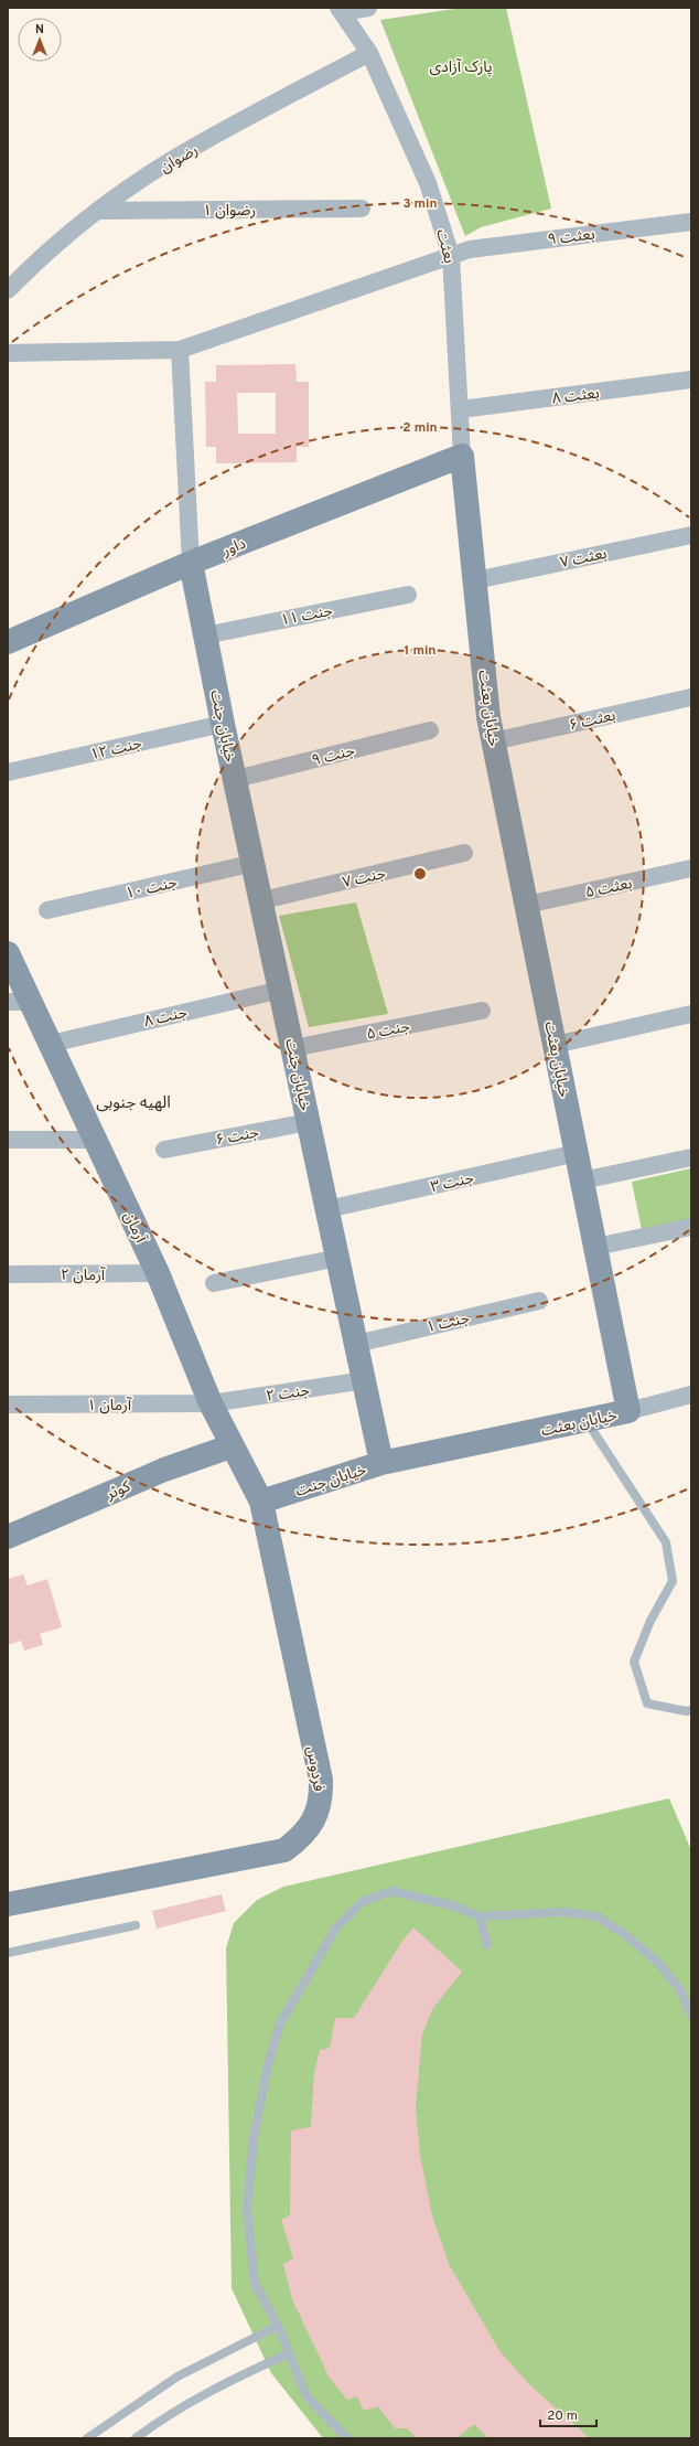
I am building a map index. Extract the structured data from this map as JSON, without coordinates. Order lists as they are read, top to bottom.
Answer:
{
  "streets": {
    "street": [
      "رضوان",
      "رضوان ۱",
      "بعثت ۹",
      "بعثت",
      "بعثت ۸",
      "داور",
      "بعثت ۷",
      "جنت ۱۱",
      "خیابان بعثت",
      "بعثت ۶",
      "خیابان جنت",
      "جنت ۱۲",
      "جنت ۹",
      "جنت ۷",
      "جنت ۱۰",
      "بعثت ۵",
      "جنت ۸",
      "جنت ۵",
      "جنت ۶",
      "جنت ۳",
      "آرمان",
      "آرمان ۲",
      "جنت ۱",
      "جنت ۲",
      "آرمان ۱",
      "کوثر",
      "فردوس"
    ]
  },
  "crossings": [
    ["رضوان", "رضوان ۱"],
    ["رضوان", "بعثت"],
    ["بعثت ۹", "بعثت"],
    ["بعثت", "بعثت ۸"],
    ["بعثت", "داور"],
    ["بعثت", "خیابان بعثت"],
    ["داور", "خیابان بعثت"],
    ["داور", "خیابان جنت"],
    ["بعثت ۷", "خیابان بعثت"],
    ["جنت ۱۱", "خیابان جنت"],
    ["خیابان بعثت", "بعثت ۶"],
    ["خیابان بعثت", "خیابان جنت"],
    ["خیابان بعثت", "بعثت ۵"],
    ["خیابان بعثت", "جنت ۳"],
    ["خیابان جنت", "جنت ۱۲"],
    ["خیابان جنت", "جنت ۹"],
    ["خیابان جنت", "جنت ۷"],
    ["خیابان جنت", "جنت ۱۰"],
    ["خیابان جنت", "جنت ۸"],
    ["خیابان جنت", "جنت ۵"],
    ["خیابان جنت", "جنت ۶"],
    ["خیابان جنت", "جنت ۳"],
    ["خیابان جنت", "آرمان"],
    ["خیابان جنت", "جنت ۱"],
    ["خیابان جنت", "جنت ۲"],
    ["خیابان جنت", "فردوس"],
    ["جنت ۸", "آرمان"],
    ["آرمان", "آرمان ۲"],
    ["آرمان", "جنت ۲"],
    ["آرمان", "آرمان ۱"],
    ["آرمان", "کوثر"],
    ["آرمان", "فردوس"],
    ["جنت ۲", "آرمان ۱"]
  ],
  "districts": ["الهیه جنوبی"],
  "parks": ["پارک آزادی"],
  "scale_bar": "20 m",
  "north": "top",
  "rings": ["3 min", "2 min", "1 min"]
}
